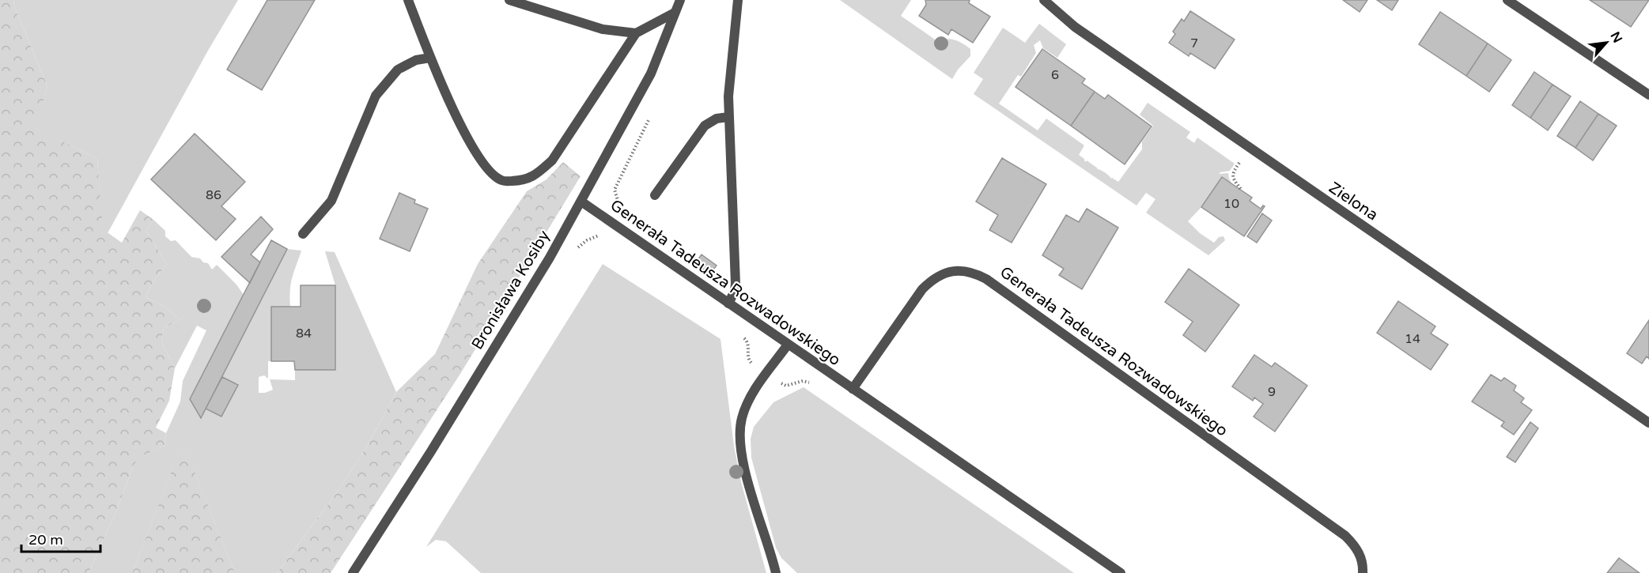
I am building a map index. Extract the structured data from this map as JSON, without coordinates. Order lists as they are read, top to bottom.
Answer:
{
  "streets": {
    "street": ["Zielona", "Generała Tadeusza Rozwadowskiego", "Bronisława Kosiby"]
  },
  "crossings": [
    ["Generała Tadeusza Rozwadowskiego", "Bronisława Kosiby"]
  ],
  "house_numbers": [
    "7",
    "6",
    "86",
    "10",
    "84",
    "14",
    "9"
  ],
  "scale_bar": "20 m",
  "north": "top right"
}
